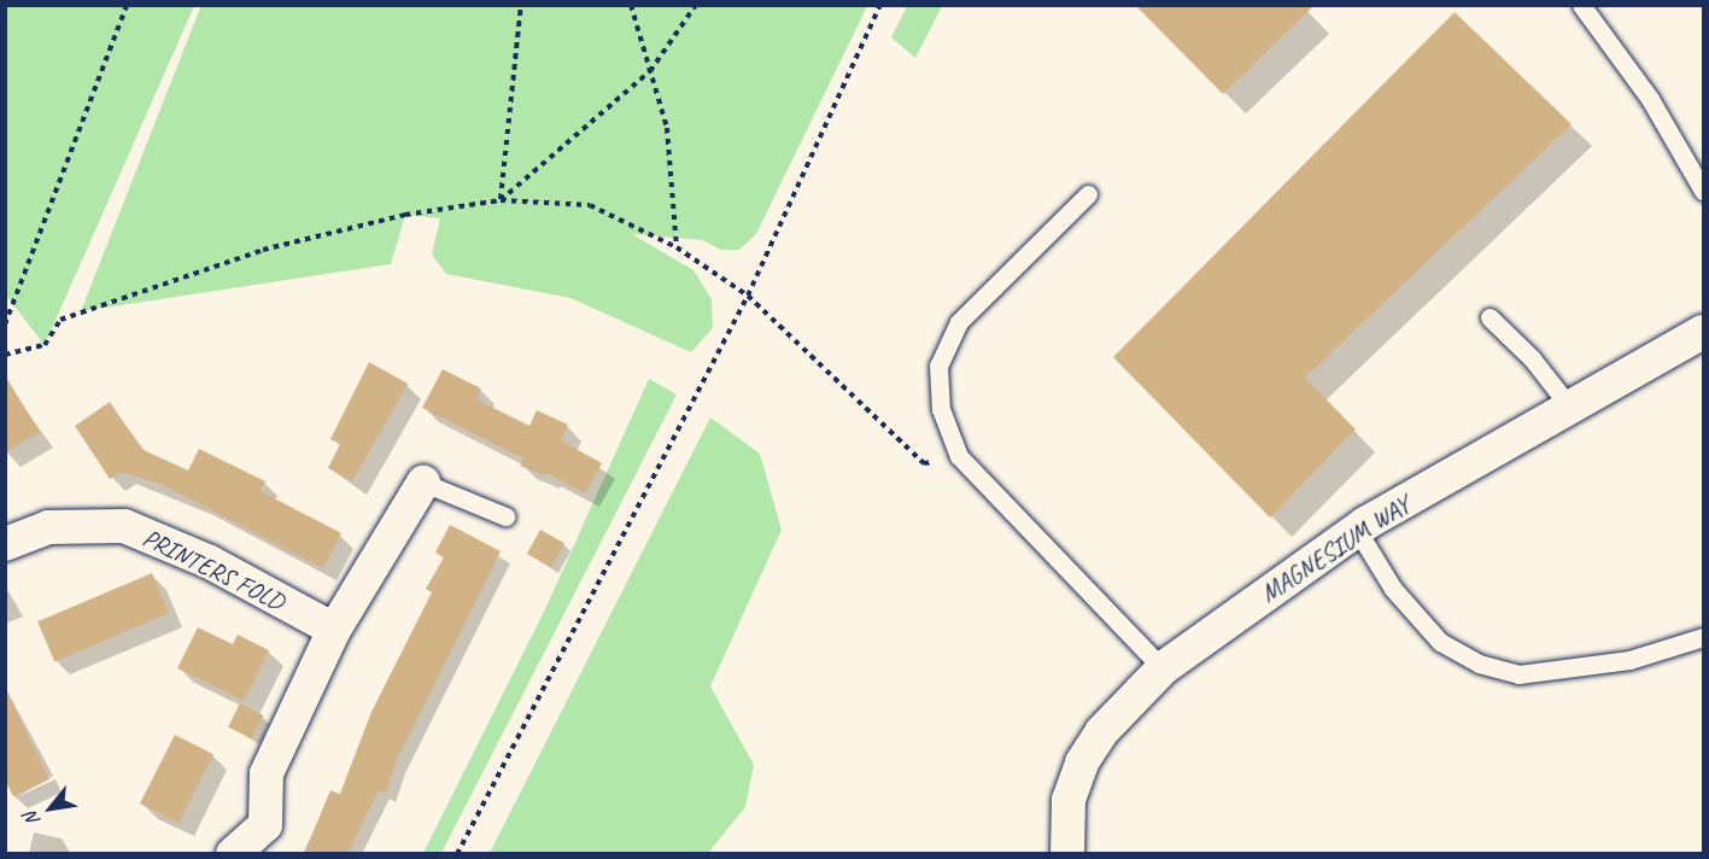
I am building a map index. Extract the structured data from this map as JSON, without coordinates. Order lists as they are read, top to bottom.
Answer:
{
  "streets": {
    "street": ["MAGNESIUM WAY", "PRINTERS FOLD"]
  },
  "north": "bottom left"
}
